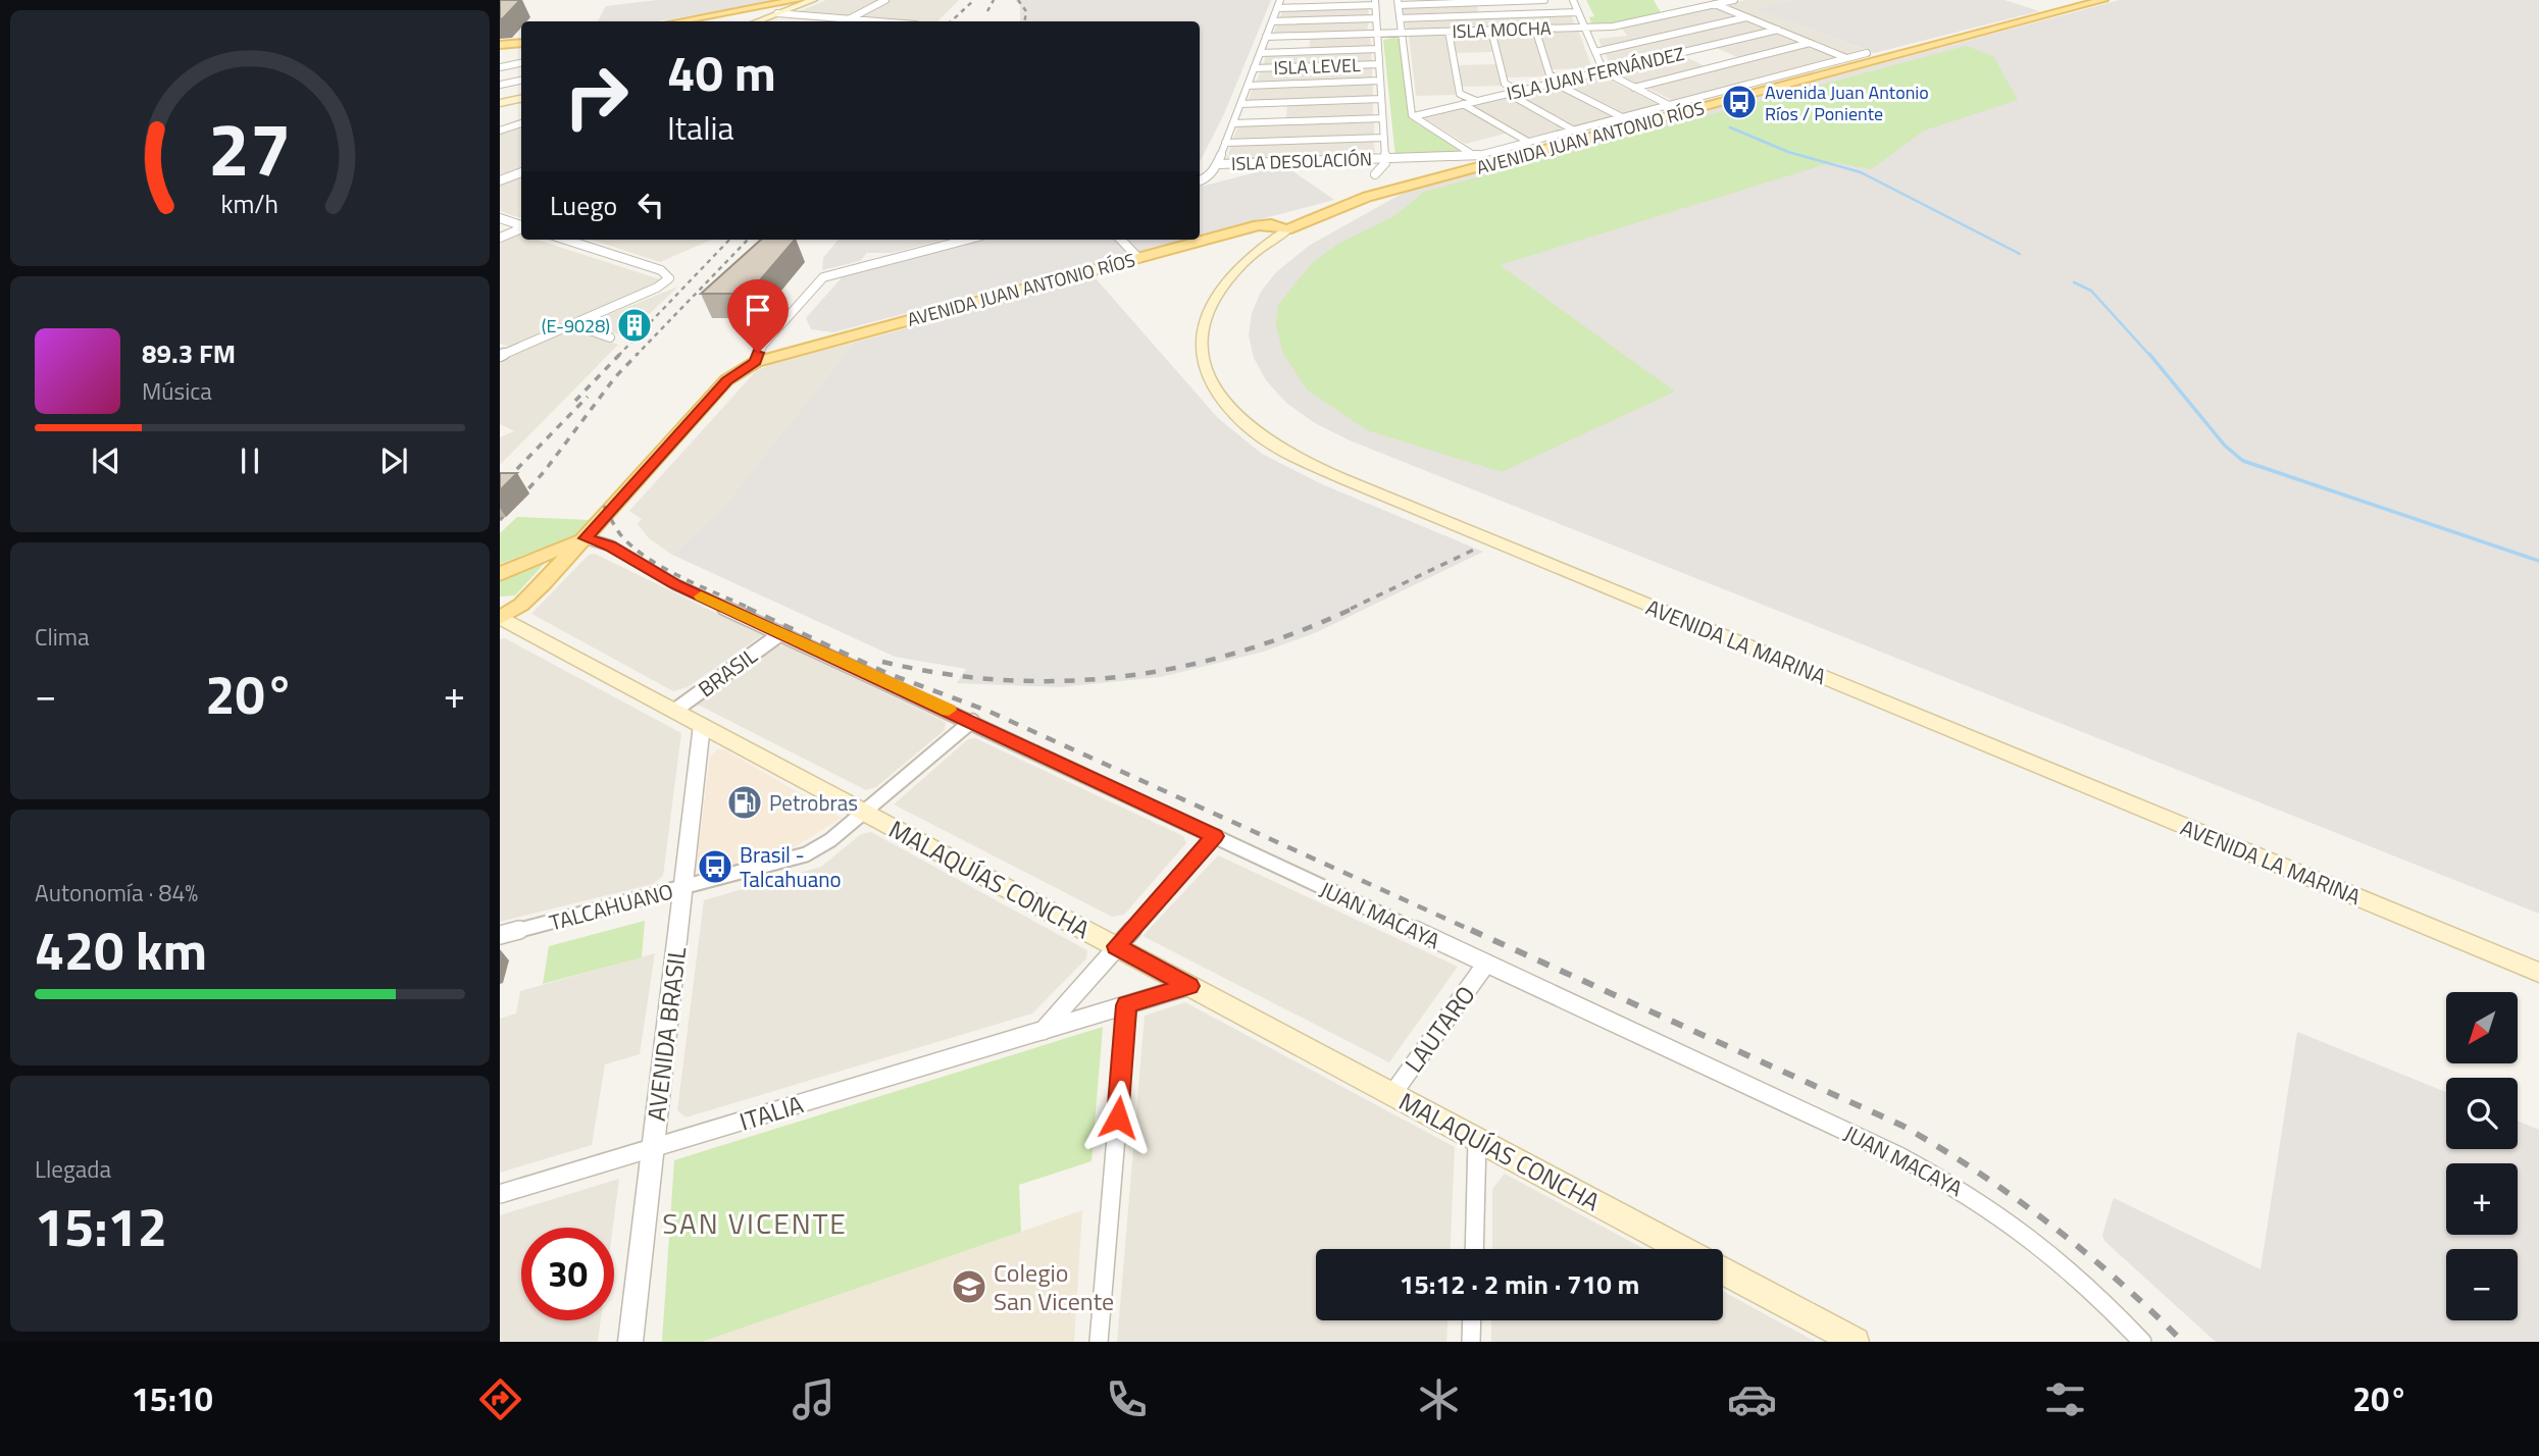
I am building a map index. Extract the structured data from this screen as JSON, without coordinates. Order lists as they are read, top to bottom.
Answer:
{
  "streets": {
    "main road": ["AVENIDA JUAN ANTONIO RÍOS", "AVENIDA LA MARINA", "MALAQUÍAS CONCHA"],
    "street": [
      "ISLA MOCHA",
      "ISLA LEVEL",
      "ISLA JUAN FERNÁNDEZ",
      "ISLA DESOLACIÓN",
      "BRASIL",
      "TALCAHUANO",
      "JUAN MACAYA",
      "LAUTARO",
      "AVENIDA BRASIL",
      "ITALIA"
    ]
  },
  "crossings": [
    ["AVENIDA JUAN ANTONIO RÍOS", "AVENIDA LA MARINA"],
    ["AVENIDA JUAN ANTONIO RÍOS", "MALAQUÍAS CONCHA"],
    ["AVENIDA JUAN ANTONIO RÍOS", "JUAN MACAYA"],
    ["BRASIL", "MALAQUÍAS CONCHA"],
    ["BRASIL", "JUAN MACAYA"],
    ["MALAQUÍAS CONCHA", "TALCAHUANO"],
    ["MALAQUÍAS CONCHA", "LAUTARO"],
    ["MALAQUÍAS CONCHA", "AVENIDA BRASIL"],
    ["MALAQUÍAS CONCHA", "ITALIA"],
    ["TALCAHUANO", "JUAN MACAYA"],
    ["TALCAHUANO", "AVENIDA BRASIL"],
    ["JUAN MACAYA", "LAUTARO"],
    ["AVENIDA BRASIL", "ITALIA"]
  ],
  "districts": ["SAN VICENTE"],
  "places": {
    "bus stop": ["Avenida Juan Antonio Ríos / Poniente", "Brasil - Talcahuano"],
    "building": ["(E-9028)"],
    "fuel station": ["Petrobras"],
    "school or university": ["Colegio San Vicente"]
  },
  "north": "bottom left",
  "page": {
    "turn": ["40 m", "Italia"],
    "then": "Luego",
    "song": ["89.3 FM", "Música"],
    "tile": [
      "Clima",
      ["Autonomía · 84%", "420 km"],
      ["Llegada", "15:12"]
    ],
    "heat": ["−", "20°", "+"],
    "map_buttons": ["+", "−"],
    "limit": "30",
    "trip": "15:12 · 2 min · 710 m",
    "tabs": ["15:10", "20°"],
    "gauge": ["27", "km/h"]
  }
}
